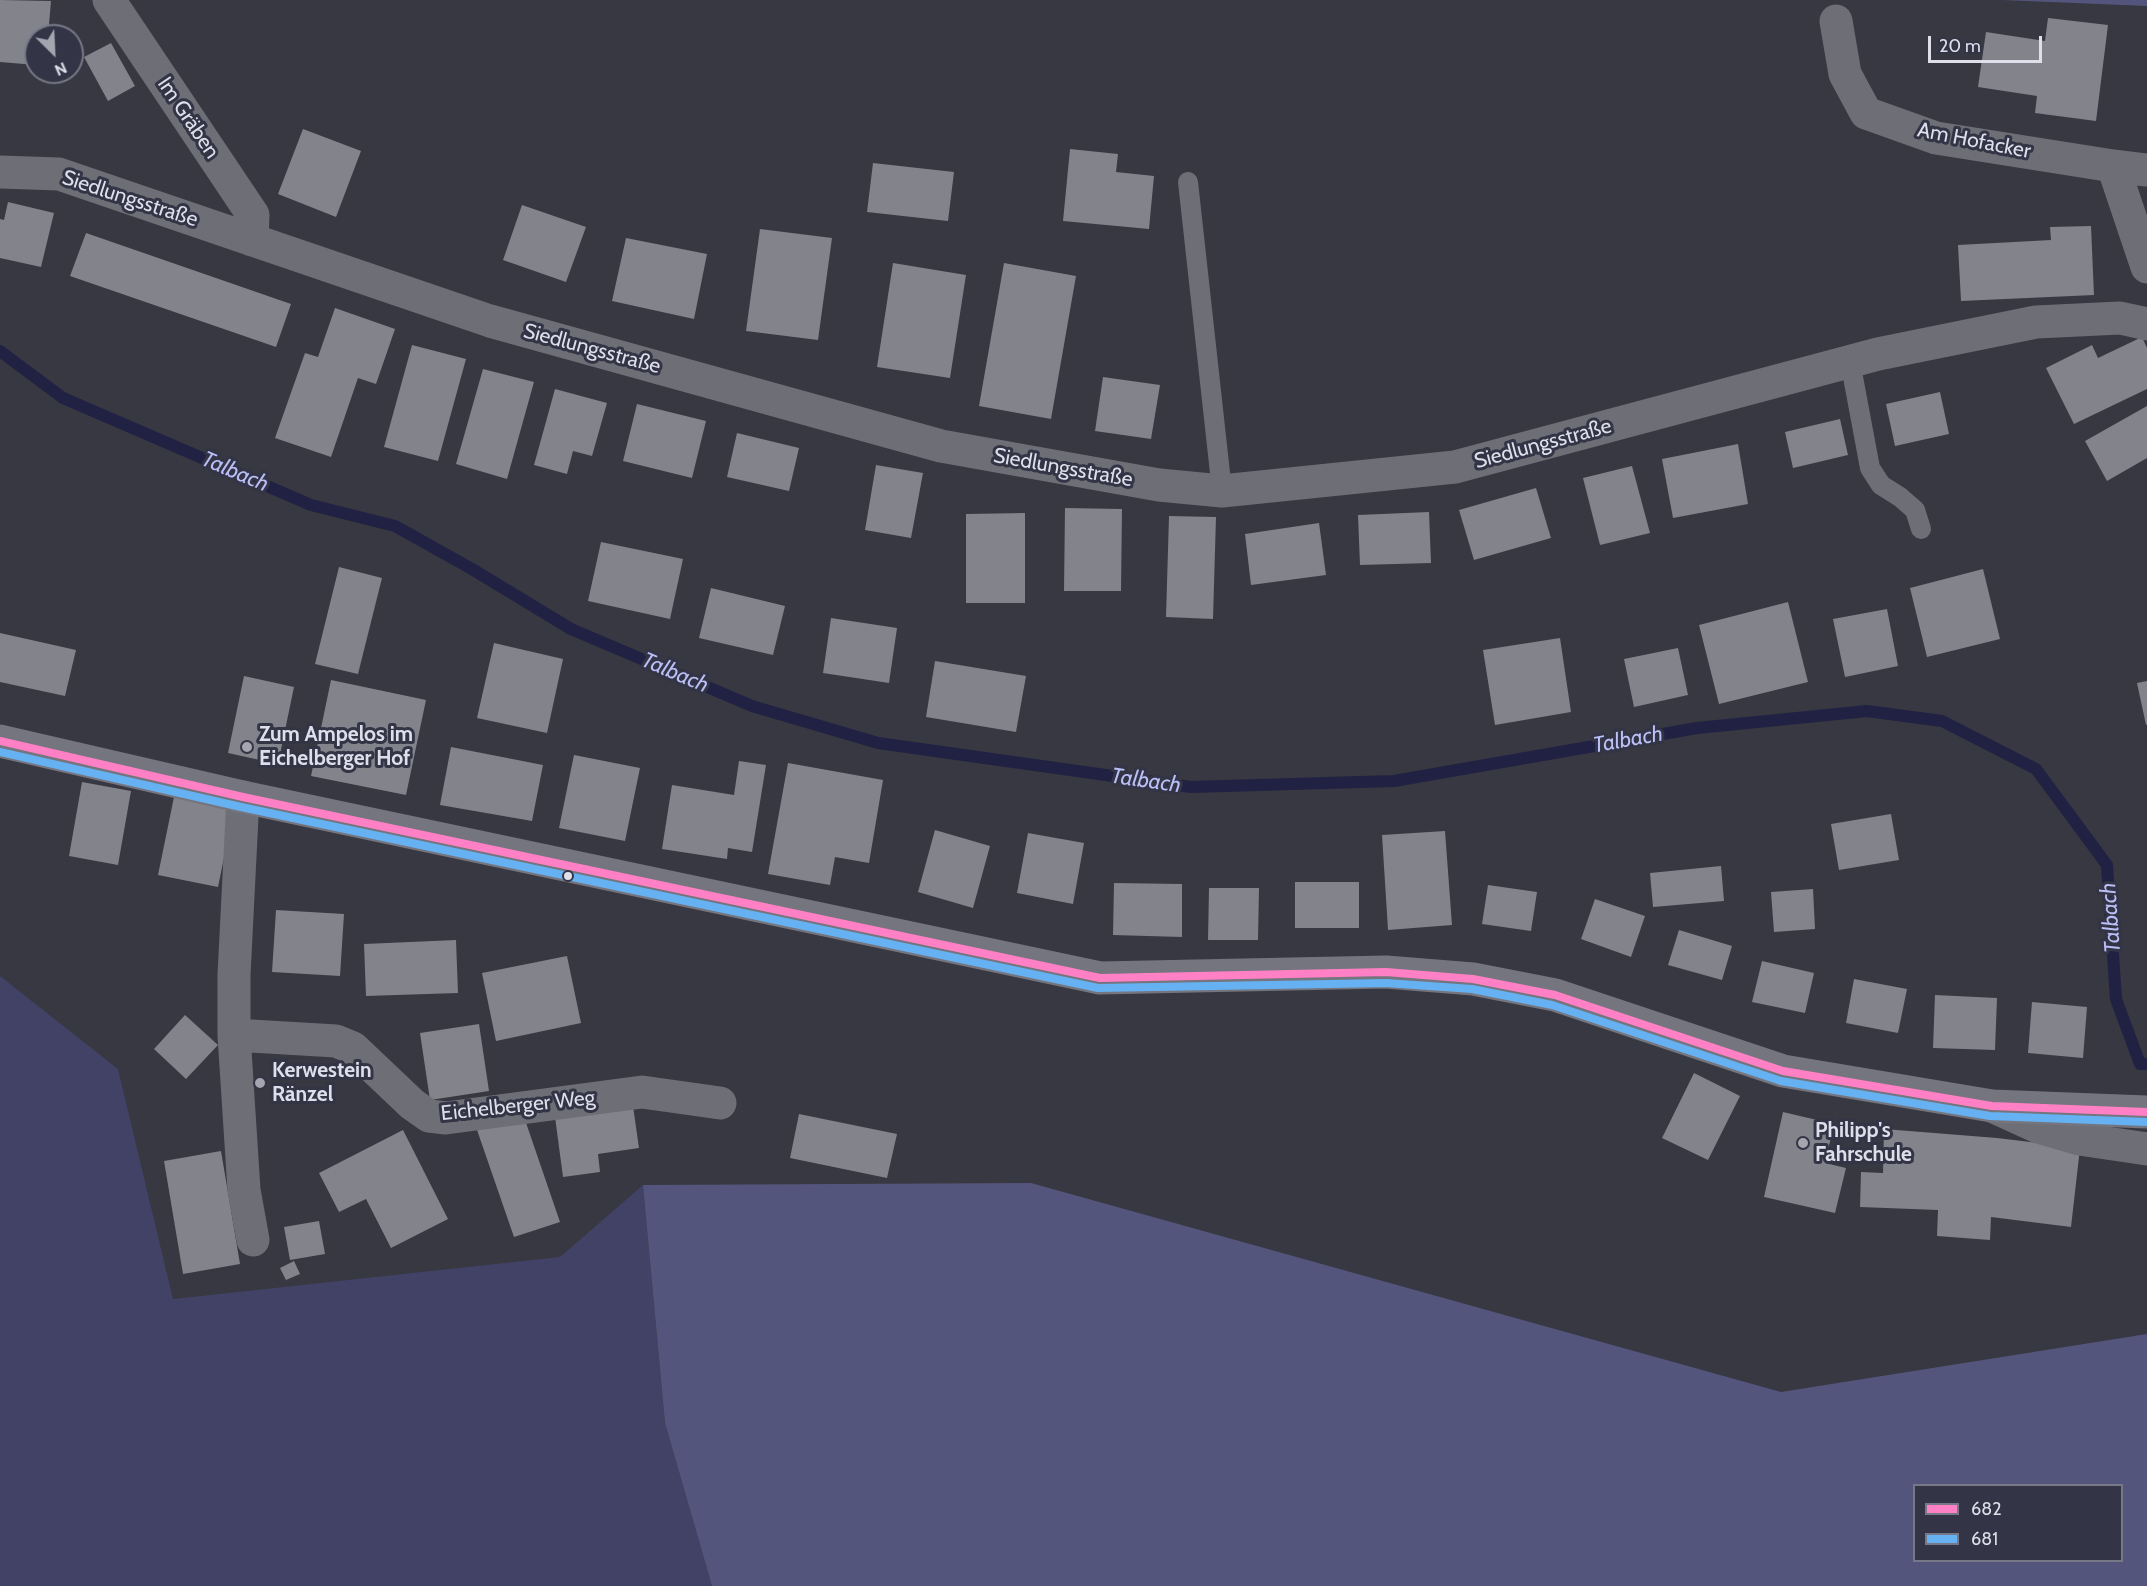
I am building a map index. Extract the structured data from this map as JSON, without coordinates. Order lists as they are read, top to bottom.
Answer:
{
  "streets": {
    "street": [
      "Im Gräben",
      "Am Hofacker",
      "Siedlungsstraße",
      "Eichelberger Weg"
    ]
  },
  "crossings": [
    ["Im Gräben", "Siedlungsstraße"]
  ],
  "water": ["Talbach"],
  "places": ["Zum Ampelos im Eichelberger Hof", "Kerwestein Ränzel", "Philipp's Fahrschule"],
  "lines": ["transit line 682", "transit line 681"],
  "legend": ["682", "681"],
  "scale_bar": "20 m",
  "north": "bottom right"
}
